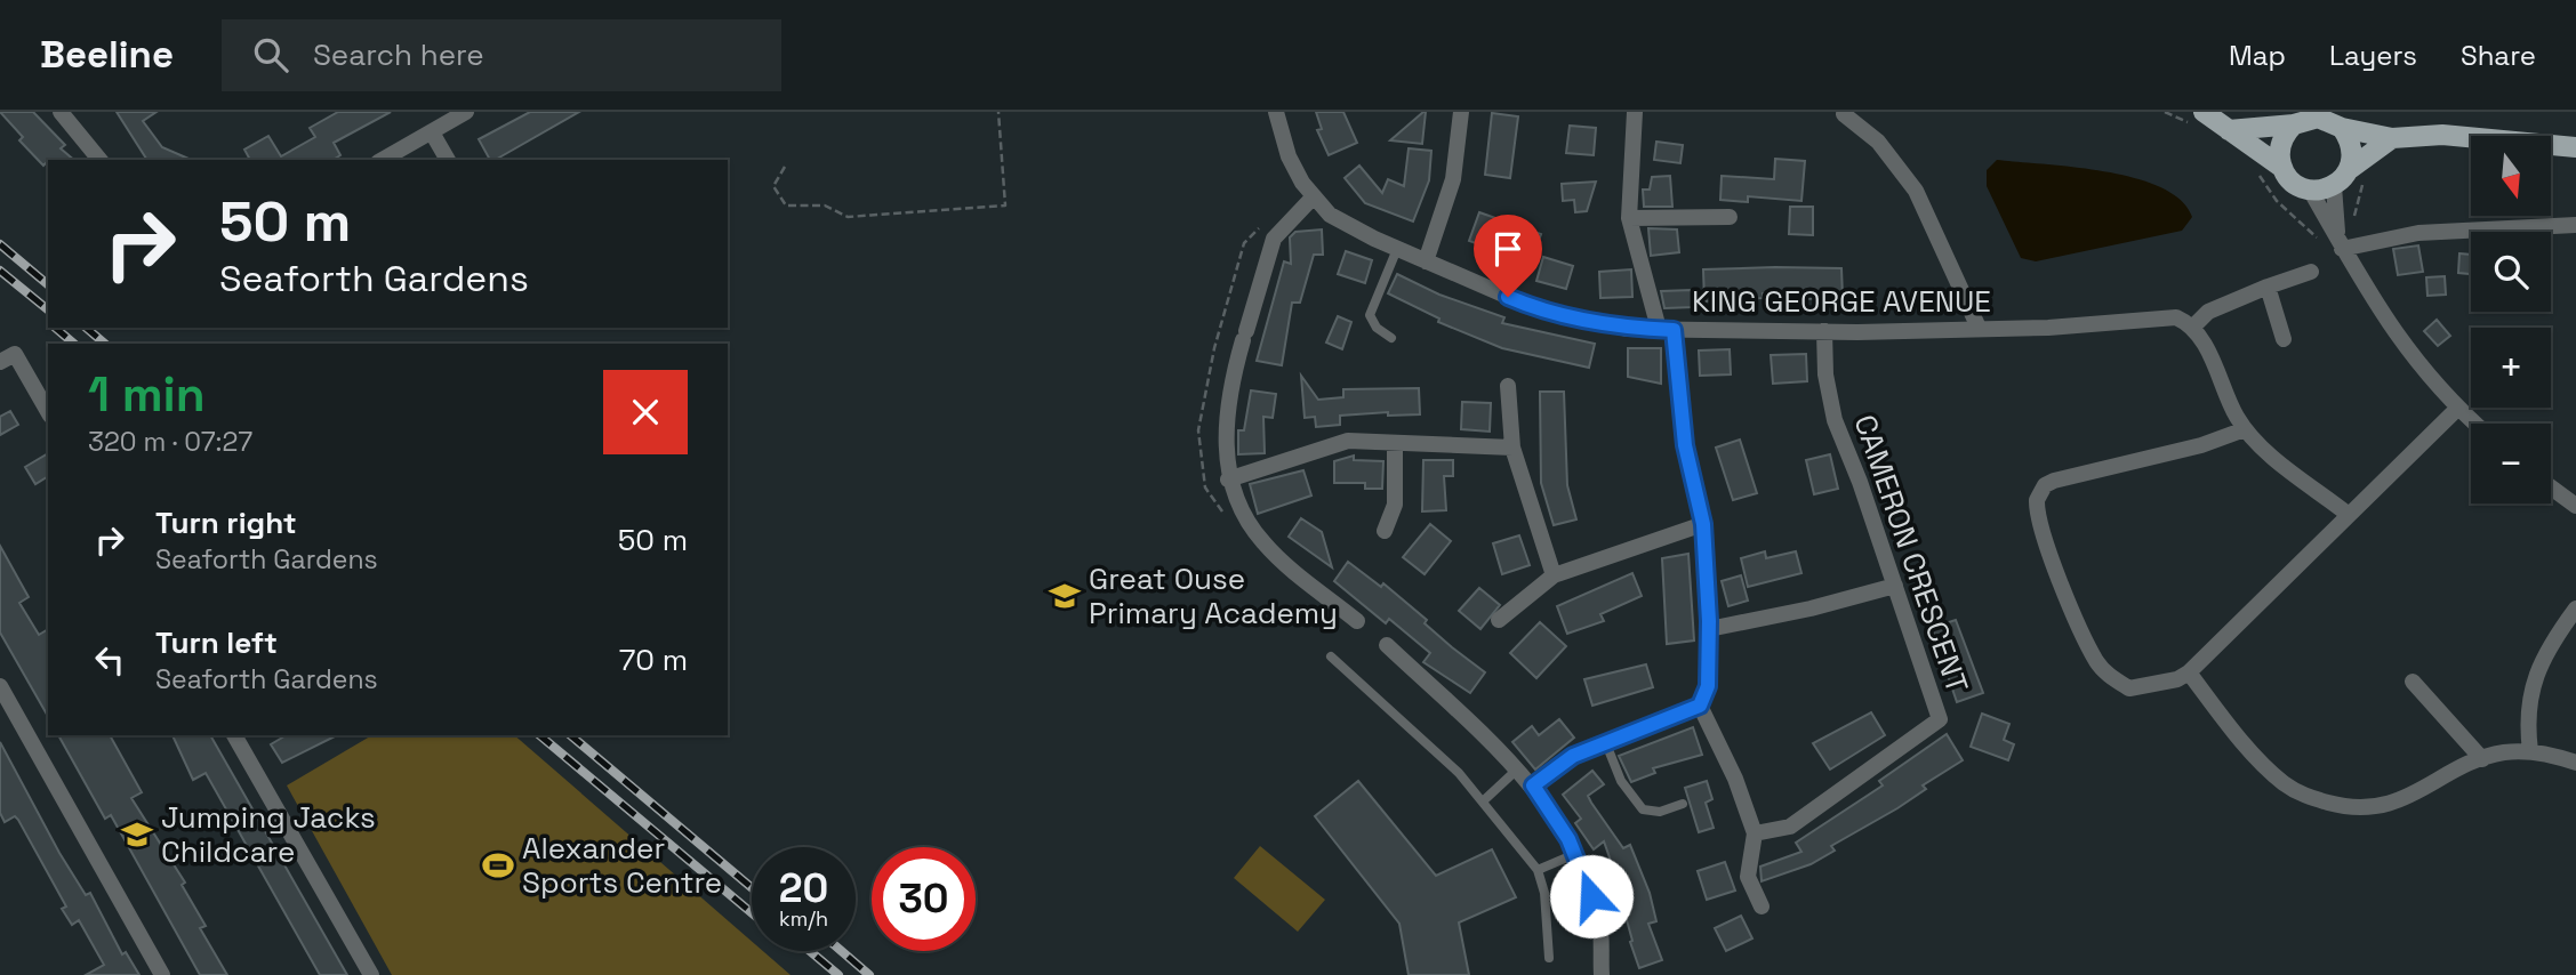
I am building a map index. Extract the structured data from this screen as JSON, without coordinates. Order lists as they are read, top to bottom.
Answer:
{
  "streets": {
    "street": ["KING GEORGE AVENUE", "CAMERON CRESCENT"]
  },
  "crossings": [
    ["KING GEORGE AVENUE", "CAMERON CRESCENT"]
  ],
  "places": {
    "school or university": ["Great Ouse Primary Academy", "Jumping Jacks Childcare"],
    "sports": ["Alexander Sports Centre"]
  },
  "north": "bottom",
  "page": {
    "header": "Beeline",
    "search": "Search here",
    "nav": ["Map", "Layers", "Share"],
    "map_buttons": ["+", "−"],
    "turn": ["50 m", "Seaforth Gardens"],
    "heading": ["1 min", "320 m · 07:27"],
    "list": [
      {
        "name": "Turn right",
        "note": "Seaforth Gardens",
        "value": "50 m"
      },
      {
        "name": "Turn left",
        "note": "Seaforth Gardens",
        "value": "70 m"
      }
    ],
    "speed": "20 km/h",
    "limit": "30"
  }
}
